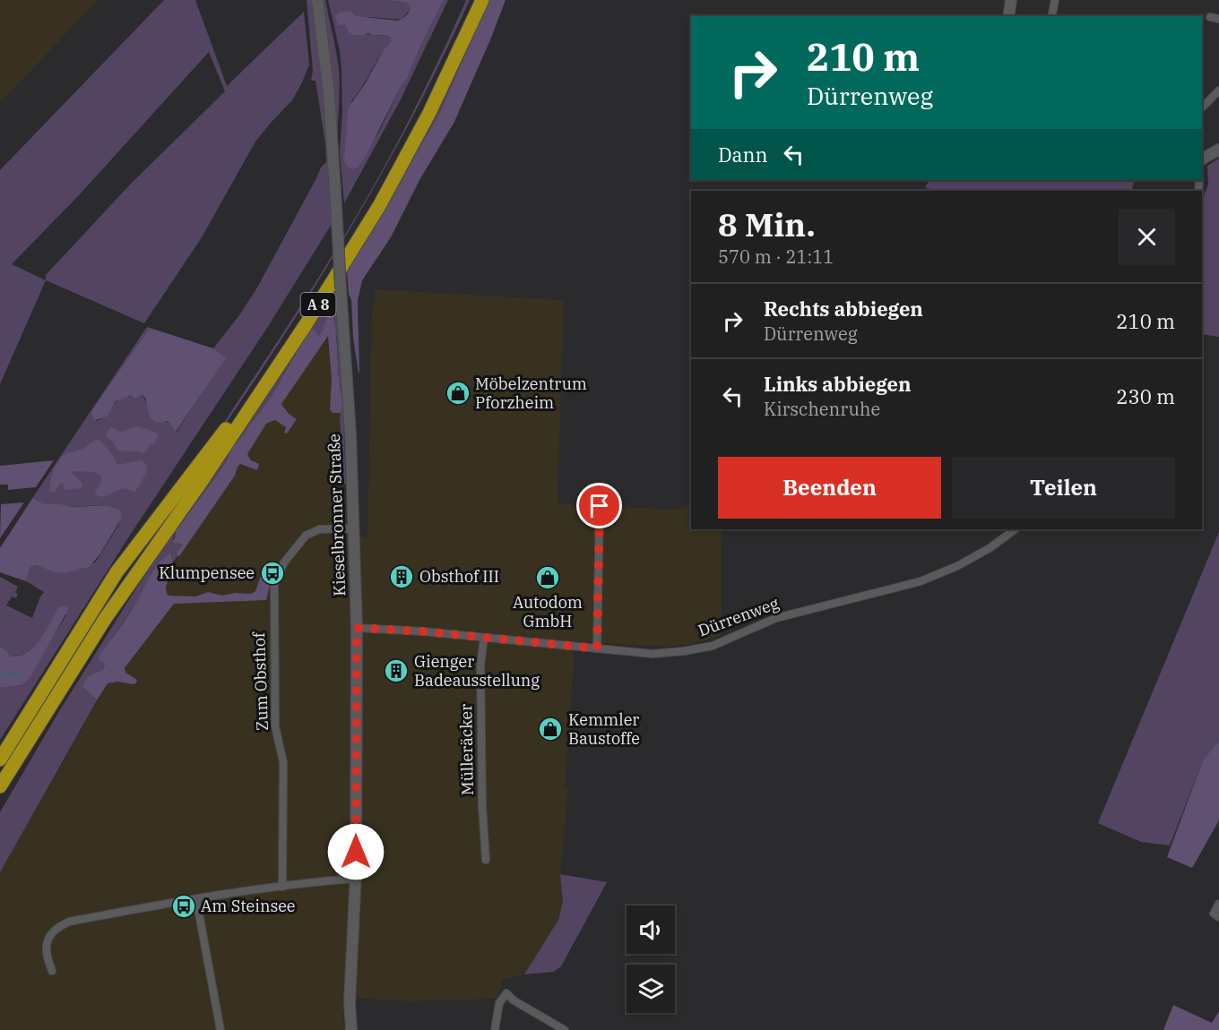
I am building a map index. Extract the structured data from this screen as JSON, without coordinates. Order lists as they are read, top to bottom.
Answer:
{
  "streets": {
    "highway": ["A 8"],
    "street": [
      "Kieselbronner Straße",
      "Dürrenweg",
      "Zum Obsthof",
      "Mülleräcker"
    ]
  },
  "crossings": [
    ["Kieselbronner Straße", "Dürrenweg"],
    ["Kieselbronner Straße", "Zum Obsthof"],
    ["Dürrenweg", "Mülleräcker"]
  ],
  "places": {
    "shop": ["Möbelzentrum Pforzheim", "Autodom GmbH", "Kemmler Baustoffe"],
    "bus stop": ["Klumpensee", "Am Steinsee"],
    "building": ["Obsthof III", "Gienger Badeausstellung"]
  },
  "page": {
    "turn": ["210 m", "Dürrenweg"],
    "then": "Dann",
    "heading": ["8 Min.", "570 m · 21:11"],
    "list": [
      {
        "name": "Rechts abbiegen",
        "note": "Dürrenweg",
        "value": "210 m"
      },
      {
        "name": "Links abbiegen",
        "note": "Kirschenruhe",
        "value": "230 m"
      }
    ],
    "buttons": ["Beenden", "Teilen"]
  }
}
